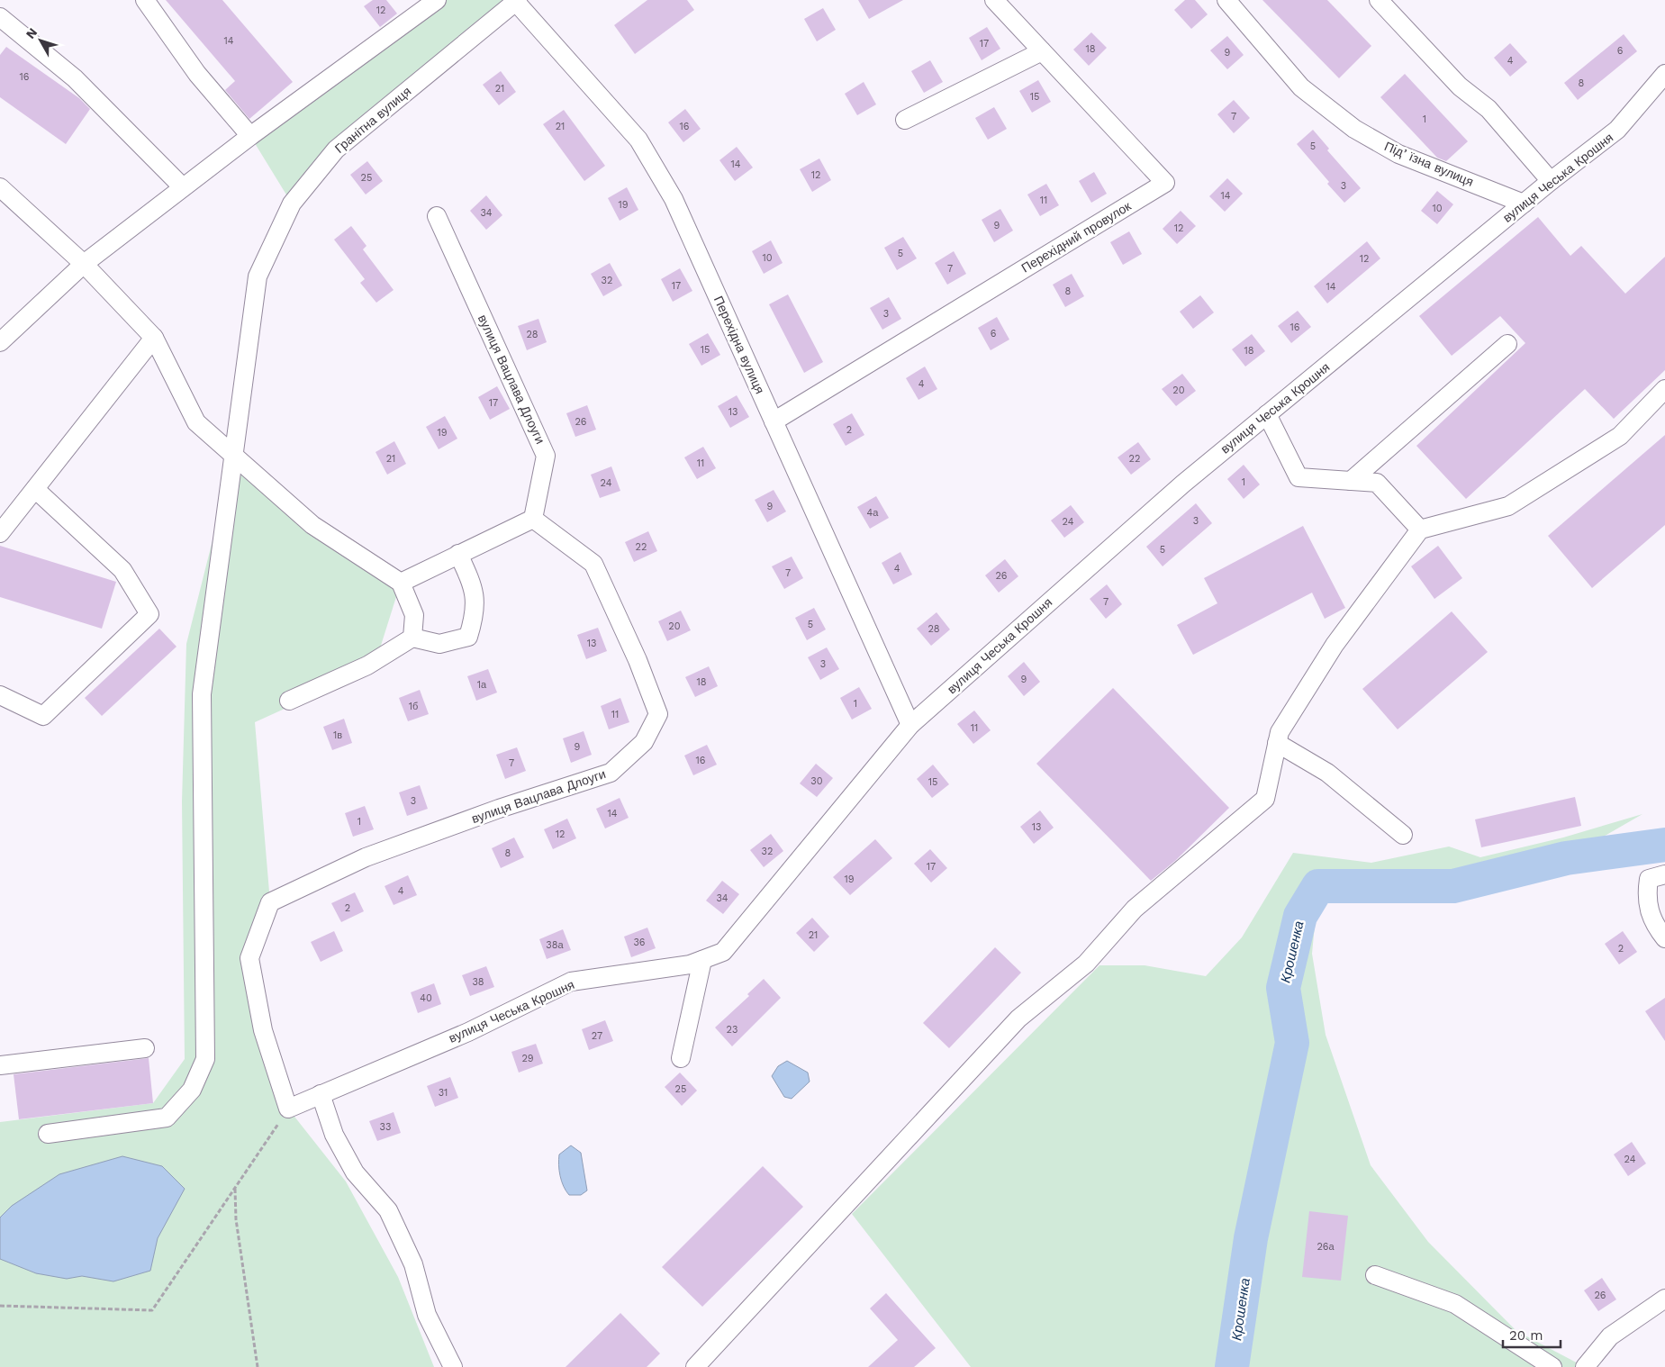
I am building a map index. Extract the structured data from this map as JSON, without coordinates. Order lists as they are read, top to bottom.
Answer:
{
  "streets": {
    "street": [
      "Гранітна вулиця",
      "Підʼїзна вулиця",
      "вулиця Чеська Крошня",
      "Перехідний провулок",
      "Перехідна вулиця",
      "вулиця Вацлава Длоуги"
    ]
  },
  "crossings": [
    ["Гранітна вулиця", "Перехідна вулиця"],
    ["Підʼїзна вулиця", "вулиця Чеська Крошня"],
    ["вулиця Чеська Крошня", "Перехідна вулиця"],
    ["вулиця Чеська Крошня", "вулиця Вацлава Длоуги"],
    ["Перехідний провулок", "Перехідна вулиця"]
  ],
  "water": ["Крошенка"],
  "house_numbers": [
    "12",
    "14",
    "17",
    "18",
    "6",
    "9",
    "4",
    "16",
    "8",
    "21",
    "15",
    "7",
    "1",
    "21",
    "16",
    "5",
    "14",
    "12",
    "25",
    "3",
    "14",
    "11",
    "19",
    "10",
    "34",
    "9",
    "12",
    "5",
    "10",
    "12",
    "7",
    "32",
    "17",
    "14",
    "8",
    "3",
    "16",
    "6",
    "28",
    "15",
    "18",
    "4",
    "20",
    "17",
    "13",
    "26",
    "2",
    "19",
    "21",
    "22",
    "11",
    "1",
    "24",
    "9",
    "4а",
    "3",
    "24",
    "22",
    "5",
    "4",
    "7",
    "26",
    "7",
    "5",
    "20",
    "28",
    "13",
    "3",
    "9",
    "18",
    "1а",
    "1",
    "1б",
    "11",
    "11",
    "1в",
    "9",
    "16",
    "7",
    "30",
    "15",
    "3",
    "14",
    "1",
    "13",
    "12",
    "32",
    "8",
    "17",
    "19",
    "4",
    "34",
    "2",
    "21",
    "36",
    "38а",
    "2",
    "38",
    "40",
    "23",
    "27",
    "29",
    "25",
    "31",
    "33",
    "24",
    "26а",
    "26"
  ],
  "scale_bar": "20 m",
  "north": "top left"
}
